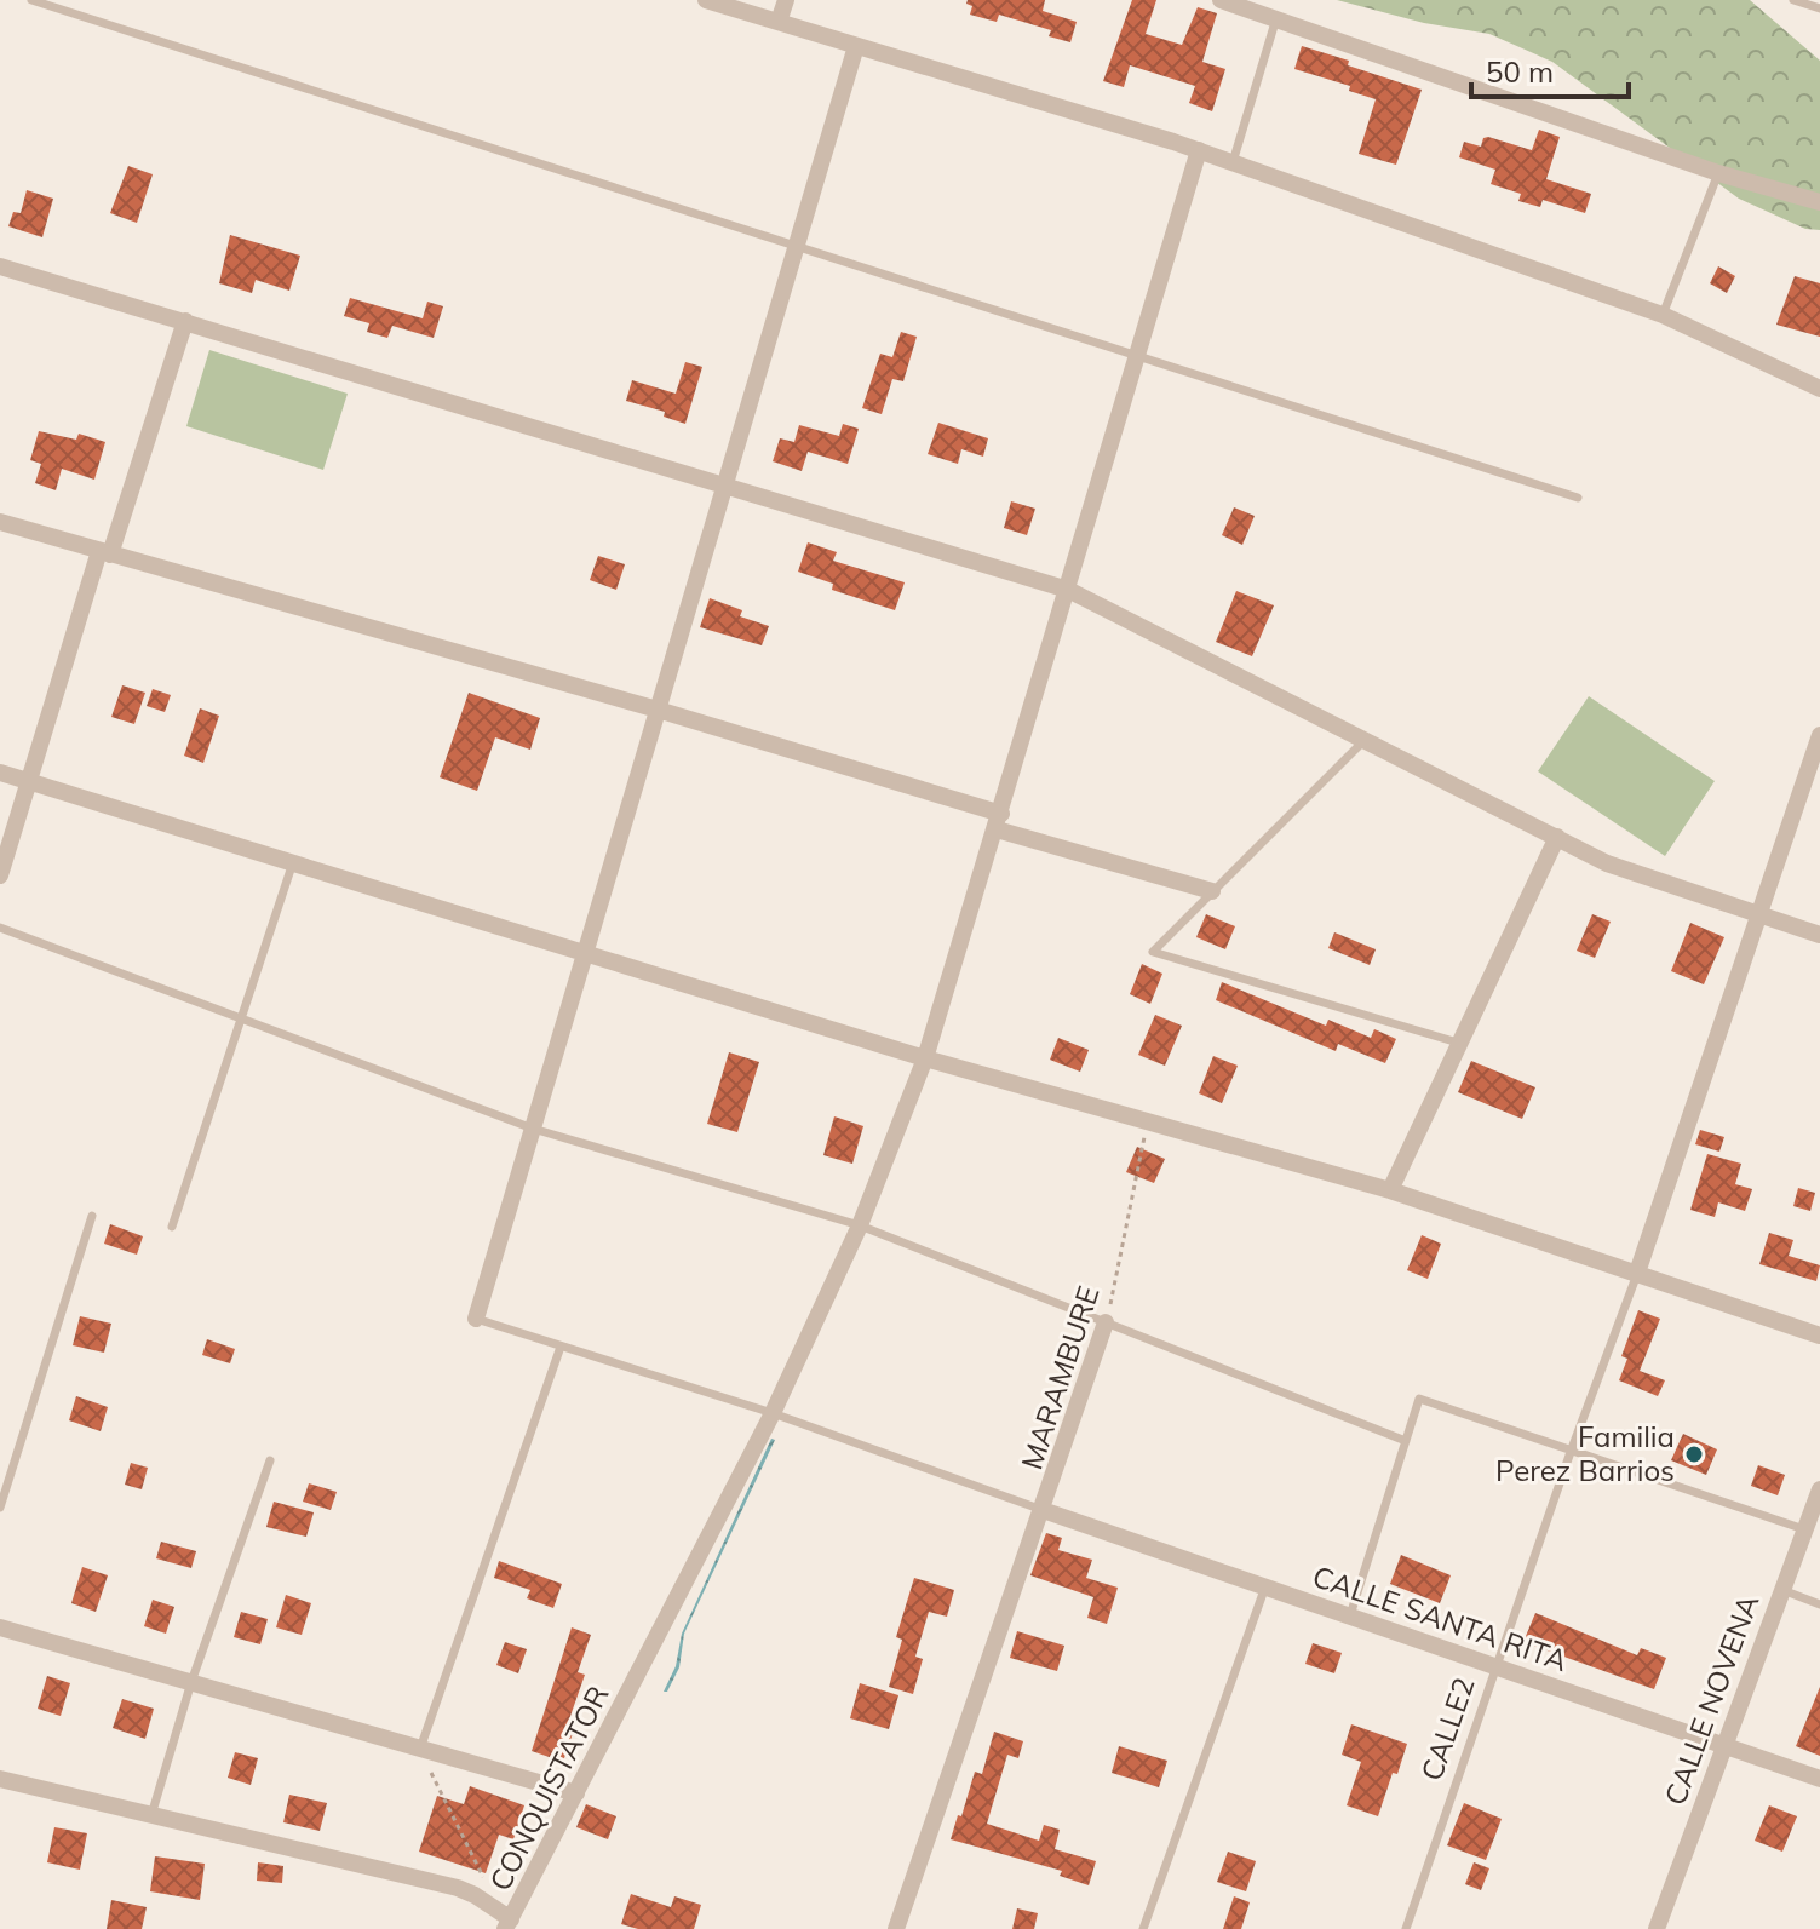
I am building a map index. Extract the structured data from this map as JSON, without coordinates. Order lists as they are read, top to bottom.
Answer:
{
  "streets": {
    "street": ["CALLE SANTA RITA", "CALLE NOVENA", "CONQUISTATOR"],
    "lane": ["CALLE2"],
    "path": ["MARAMBURE"]
  },
  "crossings": [
    ["CALLE SANTA RITA", "CALLE NOVENA"],
    ["CALLE SANTA RITA", "CALLE2"]
  ],
  "places": ["Familia Perez Barrios"],
  "scale_bar": "50 m"
}
